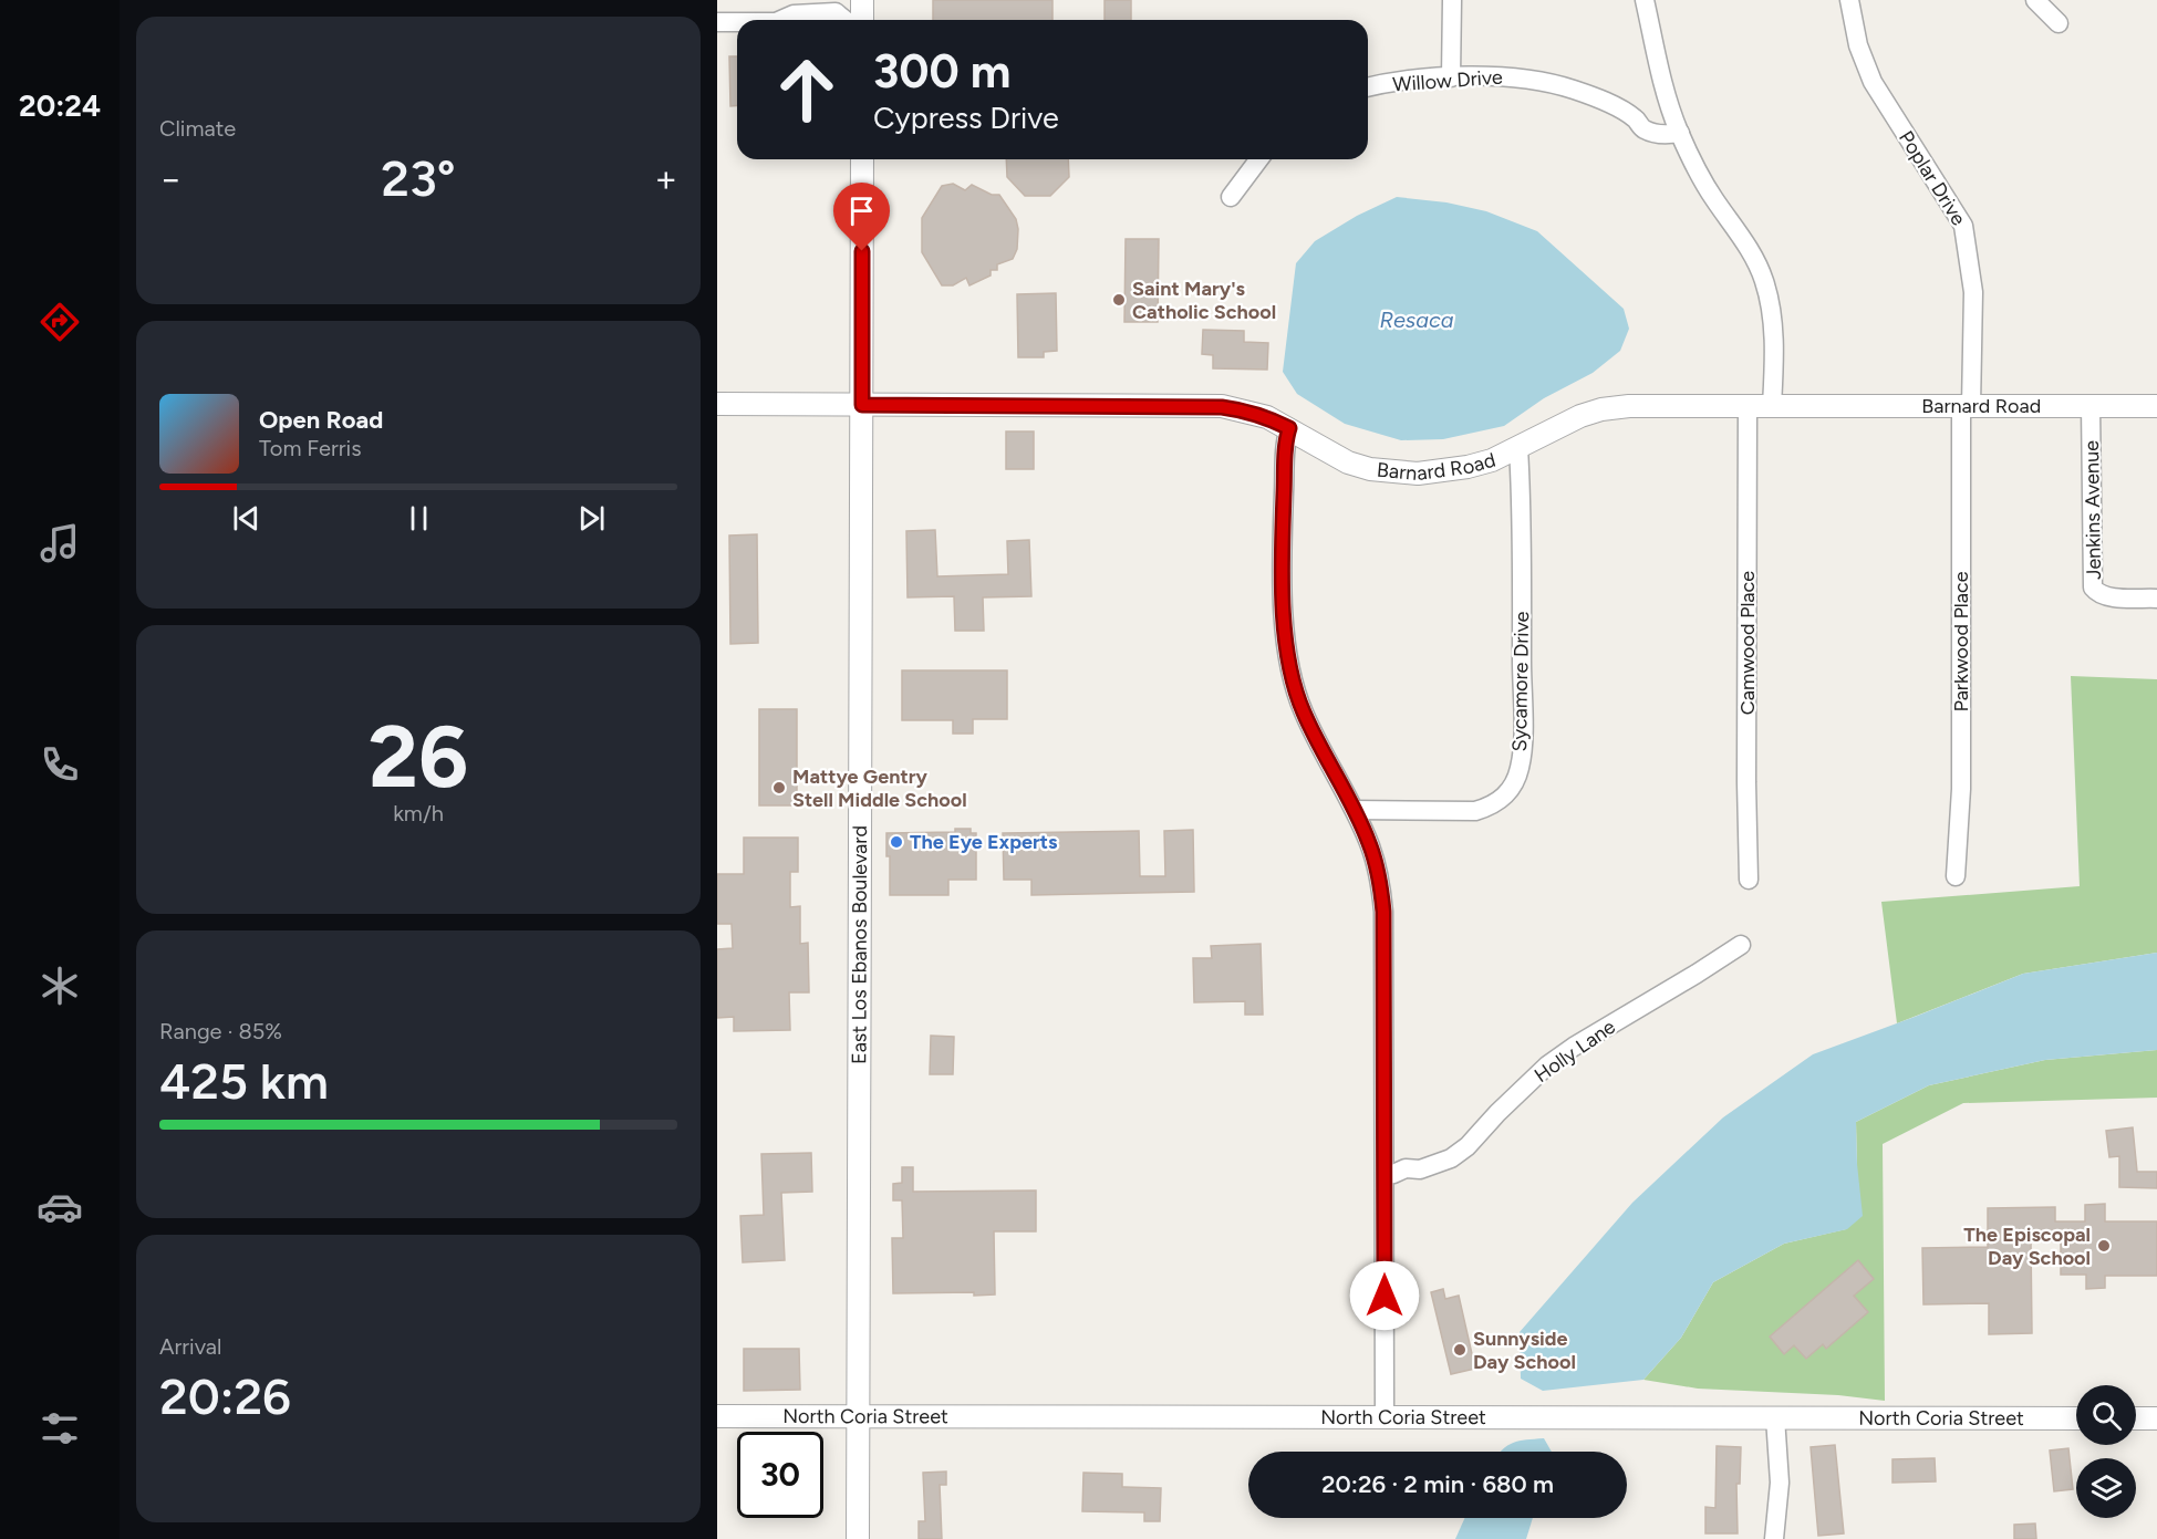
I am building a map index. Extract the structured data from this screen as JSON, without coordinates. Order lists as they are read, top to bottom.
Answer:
{
  "streets": {
    "street": [
      "Willow Drive",
      "Poplar Drive",
      "Barnard Road",
      "Jenkins Avenue",
      "Parkwood Place",
      "Camwood Place",
      "Sycamore Drive",
      "East Los Ebanos Boulevard",
      "Holly Lane",
      "North Coria Street"
    ]
  },
  "crossings": [
    ["Poplar Drive", "Barnard Road"],
    ["Poplar Drive", "Parkwood Place"],
    ["Barnard Road", "Jenkins Avenue"],
    ["Barnard Road", "Parkwood Place"],
    ["Barnard Road", "Camwood Place"],
    ["Barnard Road", "Sycamore Drive"],
    ["Barnard Road", "East Los Ebanos Boulevard"],
    ["East Los Ebanos Boulevard", "North Coria Street"]
  ],
  "water": ["Resaca"],
  "places": [
    "Saint Mary's Catholic School",
    "Mattye Gentry Stell Middle School",
    "The Eye Experts",
    "The Episcopal Day School",
    "Sunnyside Day School"
  ],
  "page": {
    "tabs": "20:24",
    "tile": [
      "Climate",
      ["26", "km/h"],
      ["Range · 85%", "425 km"],
      ["Arrival", "20:26"]
    ],
    "turn": ["300 m", "Cypress Drive"],
    "heat": ["−", "23°", "+"],
    "song": ["Open Road", "Tom Ferris"],
    "limit": "30",
    "trip": "20:26 · 2 min · 680 m"
  }
}
